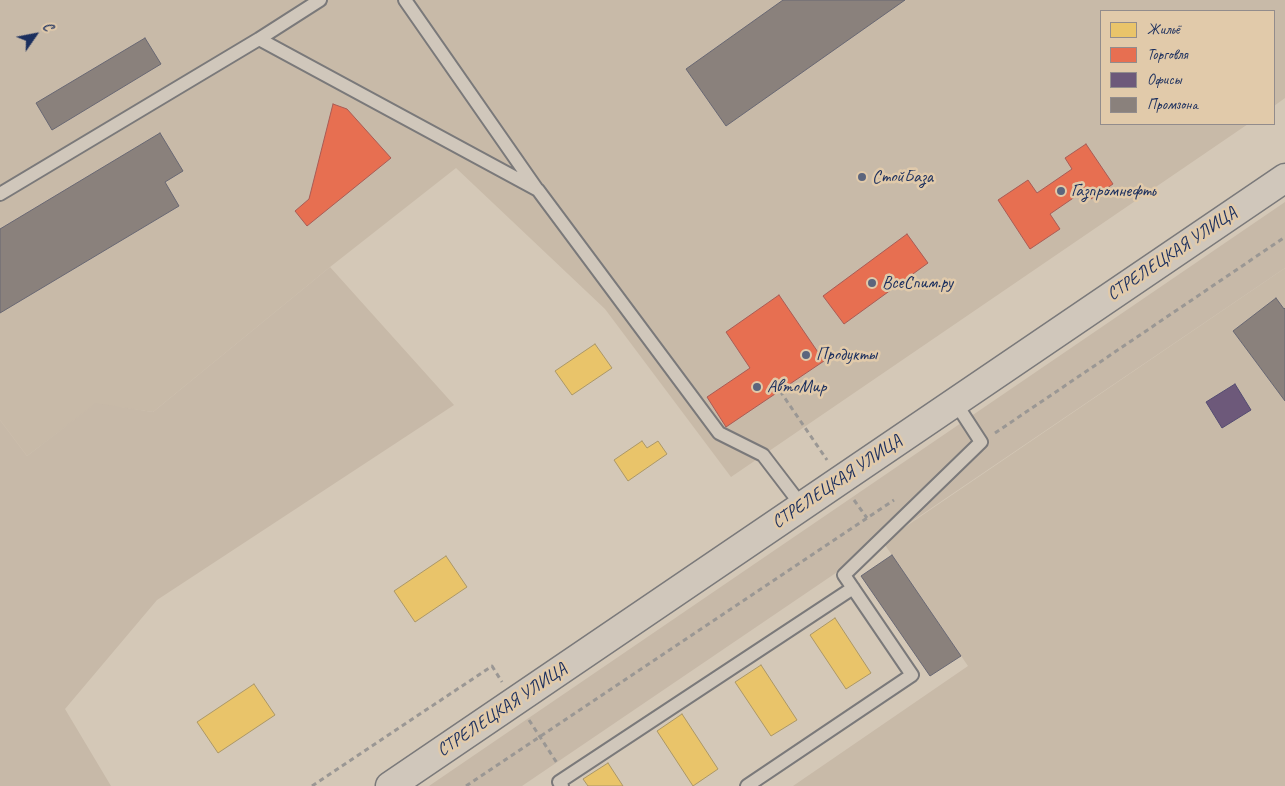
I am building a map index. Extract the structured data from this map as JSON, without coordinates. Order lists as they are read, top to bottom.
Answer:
{
  "streets": {
    "main road": ["СТРЕЛЕЦКАЯ УЛИЦА"]
  },
  "places": [
    "СтойБаза",
    "Газпромнефть",
    "ВсеСпим.ру",
    "Продукты",
    "АвтоМир"
  ],
  "legend": [
    "Жильё",
    "Торговля",
    "Офисы",
    "Промзона"
  ],
  "north": "top right"
}
